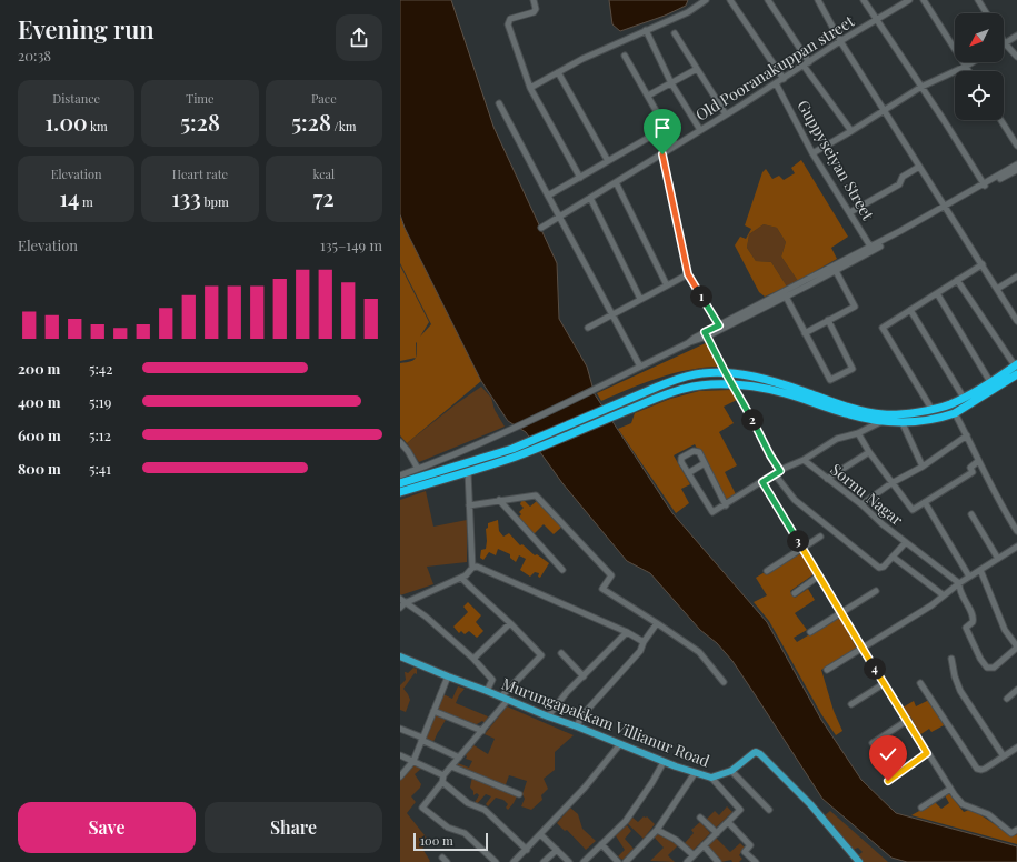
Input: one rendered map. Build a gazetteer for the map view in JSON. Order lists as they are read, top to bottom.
{
  "streets": {
    "main road": ["Murungapakkam Villianur Road"],
    "street": ["Old Pooranakuppan street", "Guppyseiyan Street", "Sornu Nagar"]
  },
  "crossings": [
    ["Old Pooranakuppan street", "Guppyseiyan Street"]
  ],
  "scale_bar": "100 m",
  "north": "bottom left",
  "page": {
    "heading": ["Evening run", "20:38"],
    "stats": [
      ["Distance", "1.00 km"],
      ["Time", "5:28"],
      ["Pace", "5:28 /km"],
      ["Elevation", "14 m"],
      ["Heart rate", "133 bpm"],
      ["kcal", "72"]
    ],
    "chart": ["Elevation", "135–149 m"],
    "pins": [
      "1",
      "2",
      "3",
      "4"
    ],
    "list": [
      {
        "name": "200 m",
        "note": "5:42"
      },
      {
        "name": "400 m",
        "note": "5:19"
      },
      {
        "name": "600 m",
        "note": "5:12"
      },
      {
        "name": "800 m",
        "note": "5:41"
      }
    ],
    "buttons": ["Save", "Share"],
    "scale": "100 m"
  }
}
